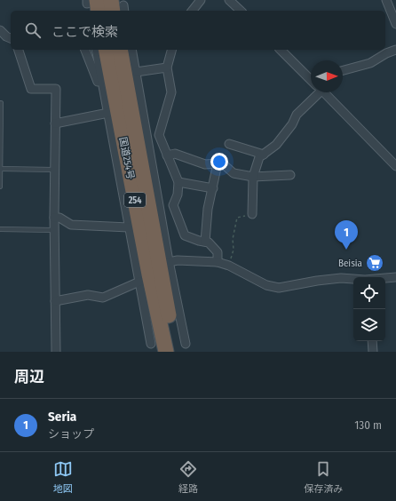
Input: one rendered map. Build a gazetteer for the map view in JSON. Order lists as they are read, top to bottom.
{
  "streets": {
    "highway": ["国道254号", "254"]
  },
  "places": {
    "supermarket": ["Beisia"]
  },
  "north": "right",
  "page": {
    "search": "ここで検索",
    "pins": "1",
    "heading": "周辺",
    "list": [
      {
        "mark": "1",
        "name": "Seria",
        "note": "ショップ",
        "value": "130 m"
      }
    ],
    "nav": ["地図", "経路", "保存済み"]
  }
}
